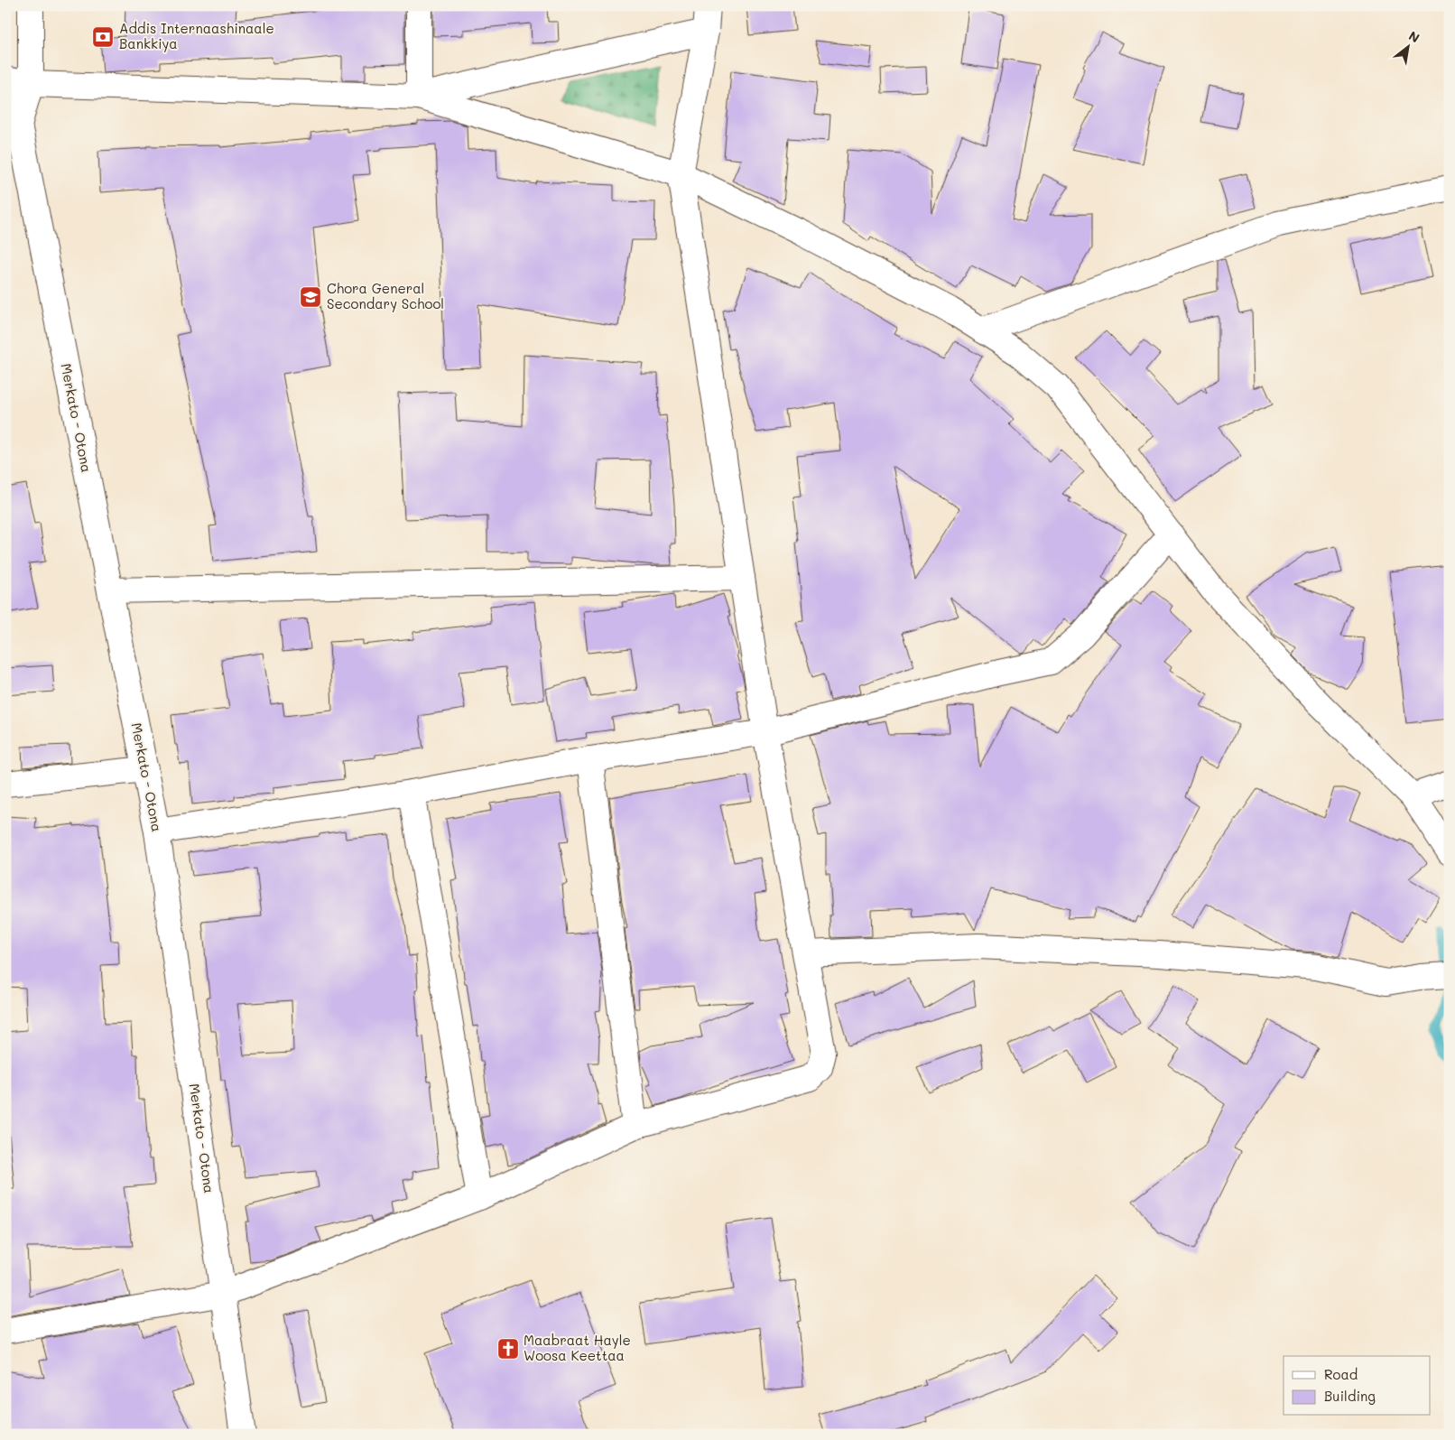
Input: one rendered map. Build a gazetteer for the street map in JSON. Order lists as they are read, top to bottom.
{
  "streets": {
    "street": ["Merkato - Otona"]
  },
  "places": {
    "bank": ["Addis Internaashinaale Bankkiya"],
    "school or university": ["Chora General Secondary School"],
    "church": ["Maabraat Hayle Woosa Keettaa"]
  },
  "legend": ["Road", "Building"],
  "north": "top right"
}
